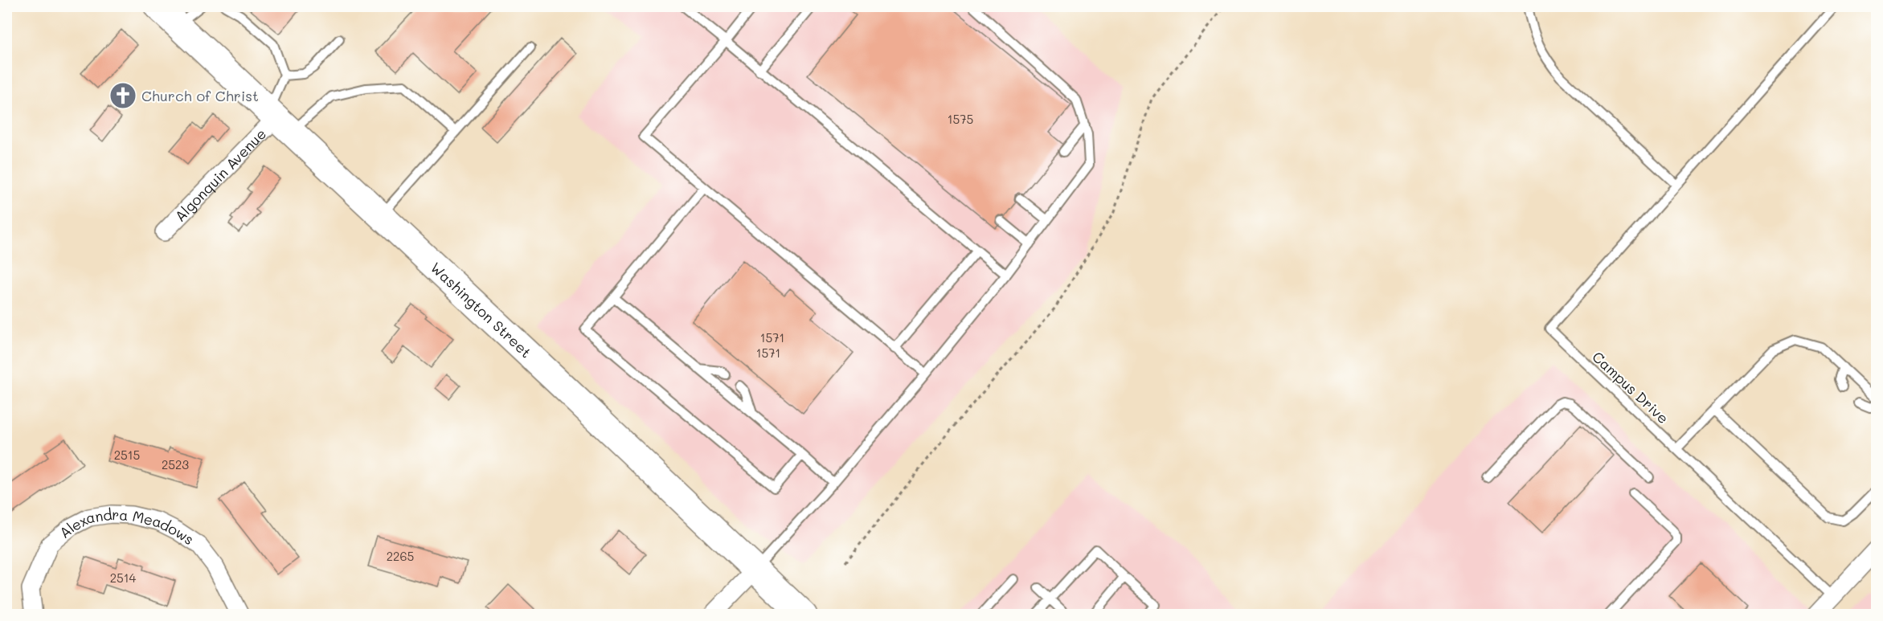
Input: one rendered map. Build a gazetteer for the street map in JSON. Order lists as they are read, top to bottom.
{
  "streets": {
    "main road": ["Washington Street"],
    "street": ["Algonquin Avenue", "Alexandra Meadows"],
    "lane": ["Campus Drive"]
  },
  "crossings": [
    ["Algonquin Avenue", "Washington Street"]
  ],
  "places": {
    "church": ["Church of Christ"]
  },
  "house_numbers": [
    "1575",
    "1571",
    "1571",
    "2515",
    "2523",
    "2265",
    "2514"
  ]
}
